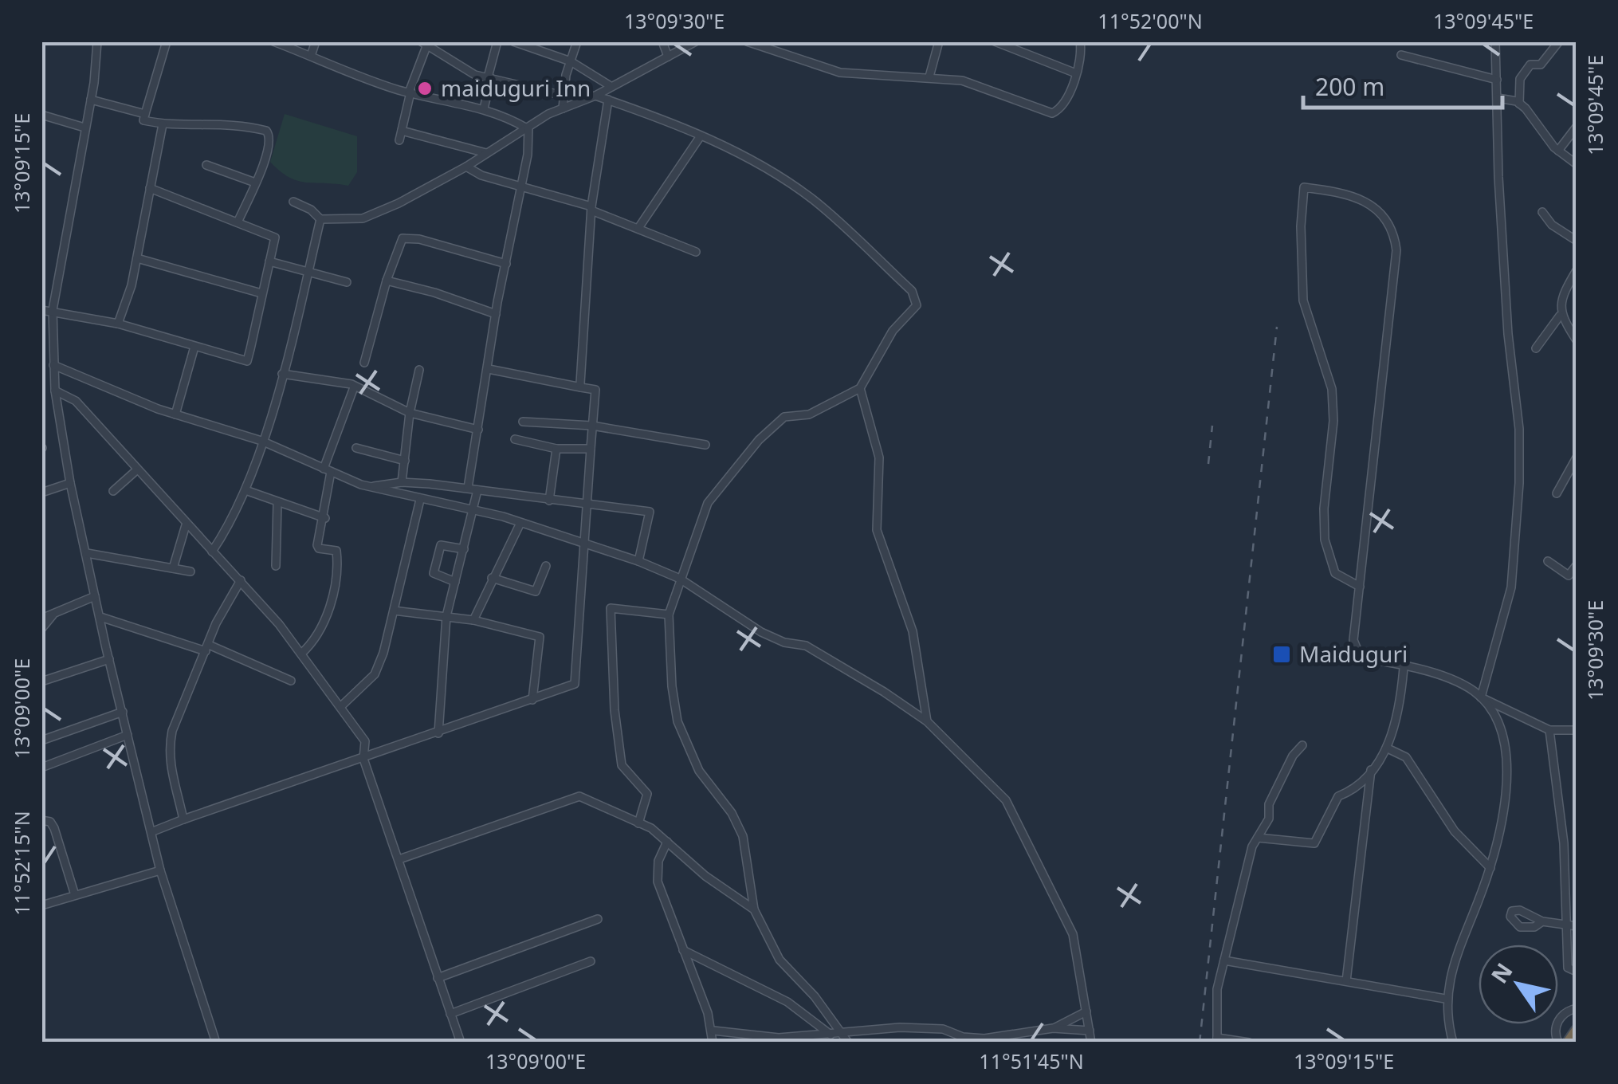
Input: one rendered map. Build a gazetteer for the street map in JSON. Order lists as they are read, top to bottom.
{
  "places": {
    "other": ["maiduguri Inn"],
    "transit": ["Maiduguri"]
  },
  "scale_bar": "200 m",
  "north": "top left",
  "coordinates": [
    "13°09'30\"E",
    "11°52'00\"N",
    "13°09'45\"E",
    "13°09'15\"E",
    "13°09'00\"E",
    "11°52'15\"N",
    "11°51'45\"N"
  ]
}
